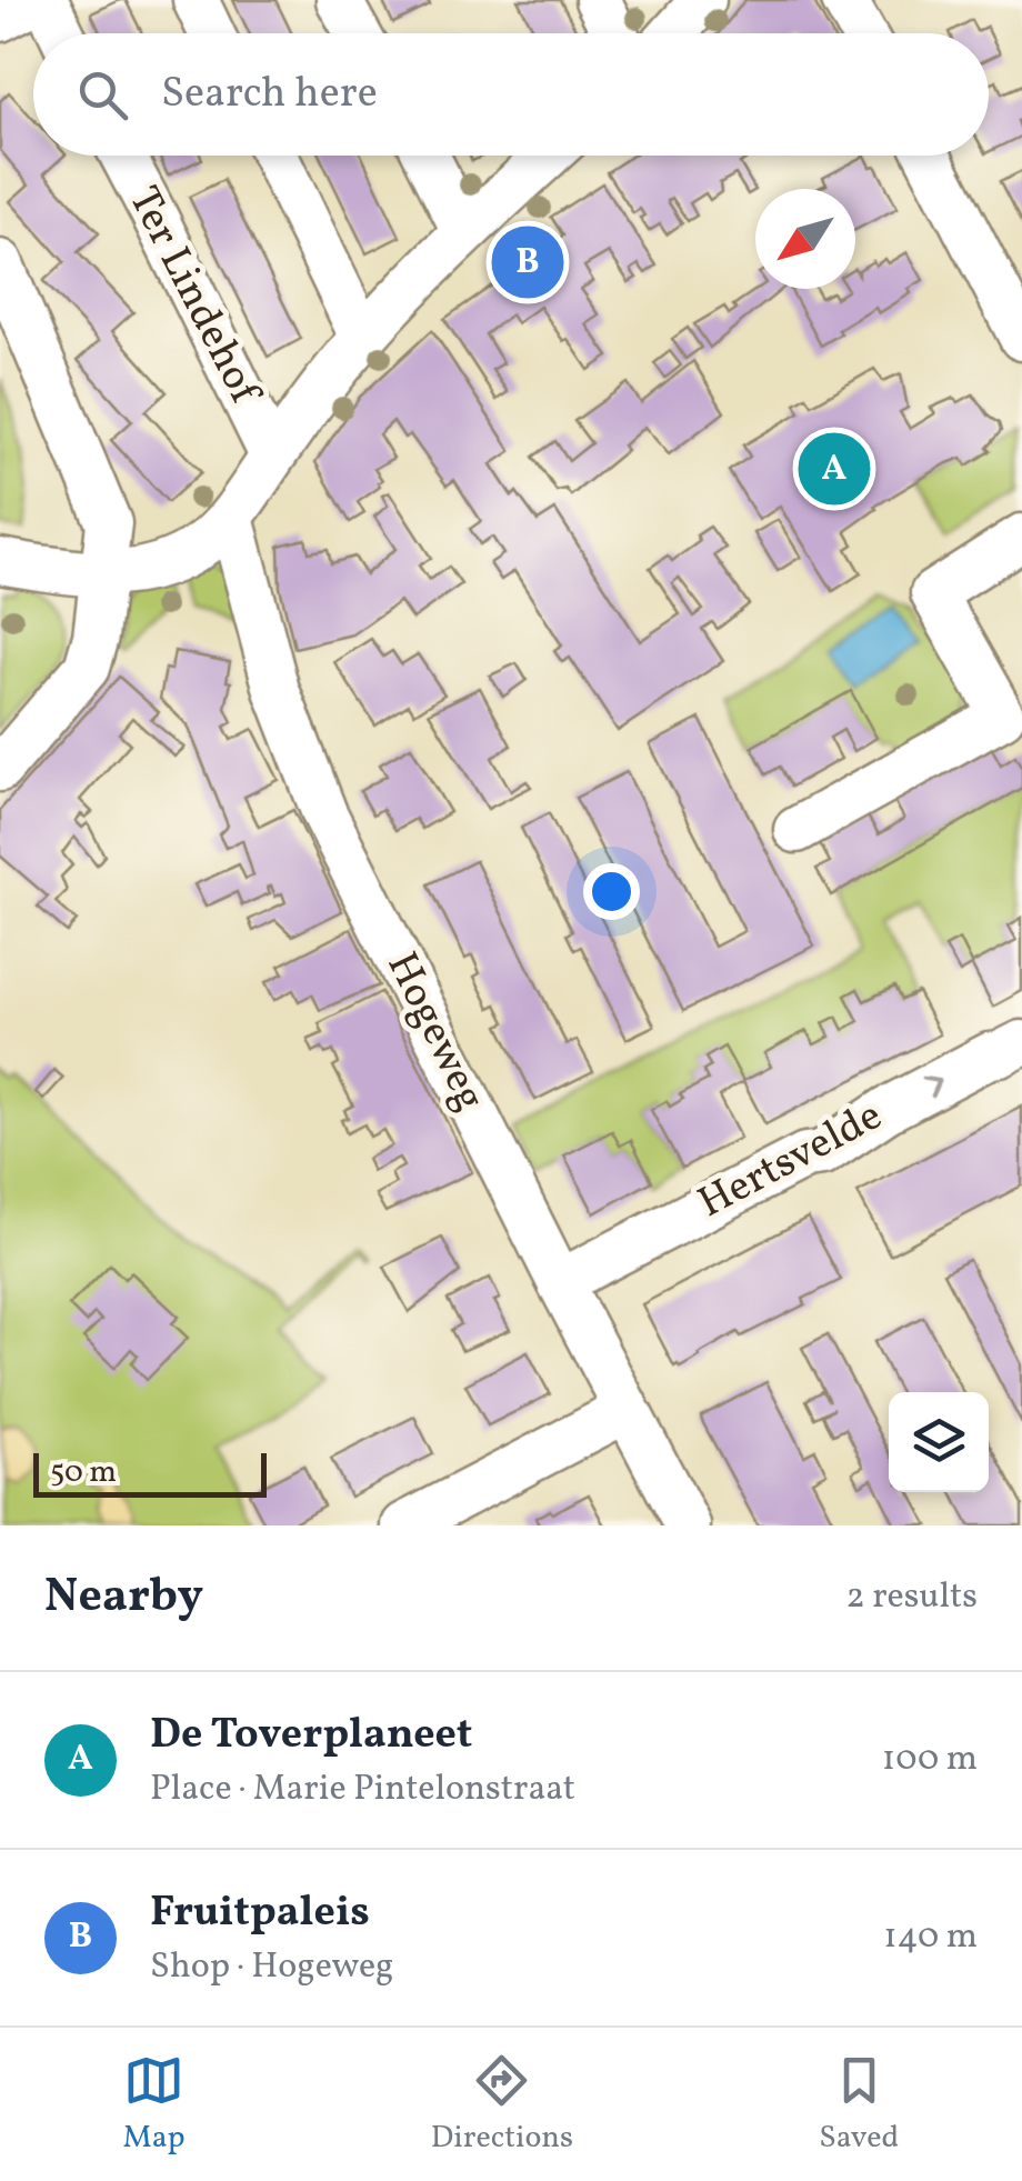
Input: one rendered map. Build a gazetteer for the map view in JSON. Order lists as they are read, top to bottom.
{
  "streets": {
    "street": ["Ter Lindehof", "Hogeweg", "Hertsvelde"]
  },
  "crossings": [
    ["Hogeweg", "Hertsvelde"]
  ],
  "one_way": ["Hertsvelde"],
  "scale_bar": "50 m",
  "north": "bottom left",
  "page": {
    "search": "Search here",
    "pins": ["B", "A"],
    "scale": "50 m",
    "heading": ["Nearby", "2 results"],
    "list": [
      {
        "mark": "A",
        "name": "De Toverplaneet",
        "note": "Place · Marie Pintelonstraat",
        "value": "100 m"
      },
      {
        "mark": "B",
        "name": "Fruitpaleis",
        "note": "Shop · Hogeweg",
        "value": "140 m"
      }
    ],
    "nav": ["Map", "Directions", "Saved"]
  }
}
